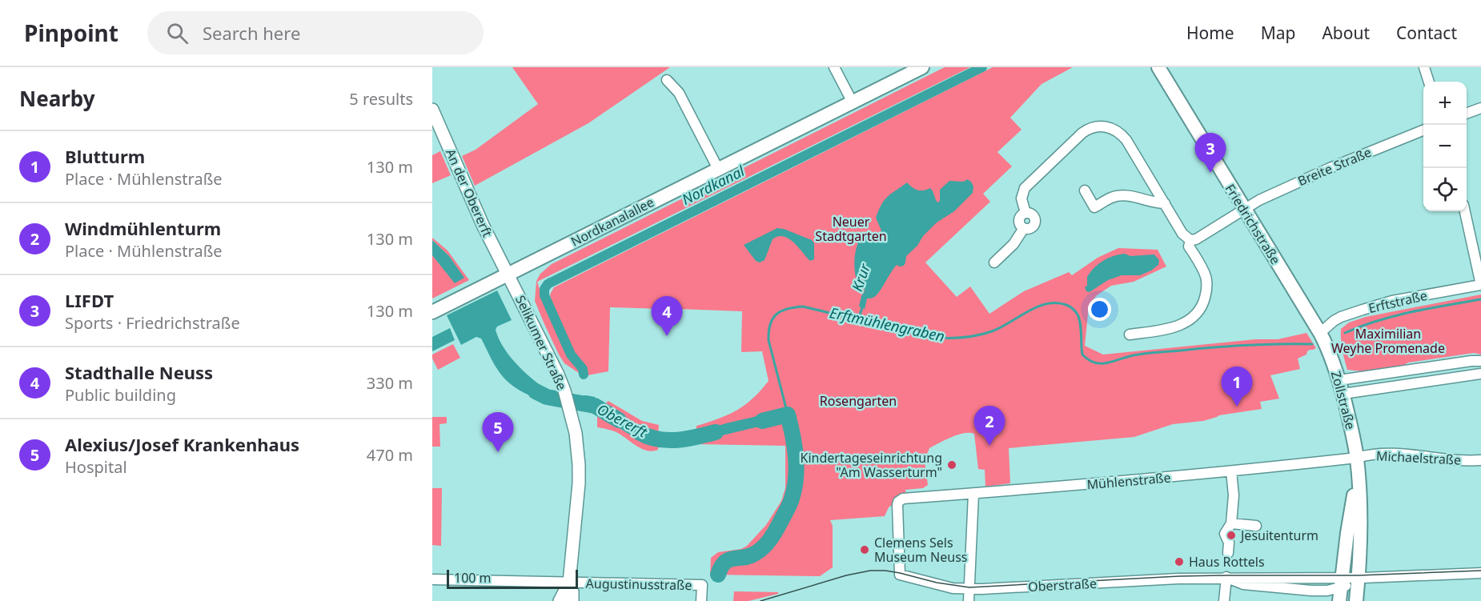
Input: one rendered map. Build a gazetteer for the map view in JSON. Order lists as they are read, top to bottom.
{
  "streets": {
    "main road": ["Nordkanalallee", "Friedrichstraße", "Zollstraße"],
    "street": [
      "Breite Straße",
      "An der Obererft",
      "Erftstraße",
      "Selikumer Straße",
      "Michaelstraße",
      "Mühlenstraße",
      "Augustinusstraße",
      "Oberstraße"
    ]
  },
  "crossings": [
    ["Breite Straße", "Friedrichstraße"],
    ["An der Obererft", "Nordkanalallee"],
    ["An der Obererft", "Selikumer Straße"],
    ["Nordkanalallee", "Selikumer Straße"],
    ["Friedrichstraße", "Erftstraße"],
    ["Friedrichstraße", "Zollstraße"],
    ["Erftstraße", "Zollstraße"],
    ["Selikumer Straße", "Augustinusstraße"],
    ["Zollstraße", "Michaelstraße"],
    ["Zollstraße", "Mühlenstraße"],
    ["Zollstraße", "Oberstraße"],
    ["Michaelstraße", "Mühlenstraße"],
    ["Mühlenstraße", "Oberstraße"]
  ],
  "water": [
    "Nordkanal",
    "Krur",
    "Erftmühlengraben",
    "Obererft"
  ],
  "parks": ["Neuer Stadtgarten", "Maximilian Weyhe Promenade", "Rosengarten"],
  "places": [
    "Kindertageseinrichtung \"Am Wasserturm\"",
    "Jesuitenturm",
    "Clemens Sels Museum Neuss",
    "Haus Rottels"
  ],
  "scale_bar": "100 m",
  "page": {
    "header": "Pinpoint",
    "search": "Search here",
    "nav": [
      "Home",
      "Map",
      "About",
      "Contact"
    ],
    "heading": ["Nearby", "5 results"],
    "map_buttons": ["+", "−"],
    "list": [
      {
        "mark": "1",
        "name": "Blutturm",
        "note": "Place · Mühlenstraße",
        "value": "130 m"
      },
      {
        "mark": "2",
        "name": "Windmühlenturm",
        "note": "Place · Mühlenstraße",
        "value": "130 m"
      },
      {
        "mark": "3",
        "name": "LIFDT",
        "note": "Sports · Friedrichstraße",
        "value": "130 m"
      },
      {
        "mark": "4",
        "name": "Stadthalle Neuss",
        "note": "Public building",
        "value": "330 m"
      },
      {
        "mark": "5",
        "name": "Alexius/Josef Krankenhaus",
        "note": "Hospital",
        "value": "470 m"
      }
    ],
    "pins": [
      "3",
      "4",
      "1",
      "2",
      "5"
    ],
    "scale": "100 m"
  }
}
